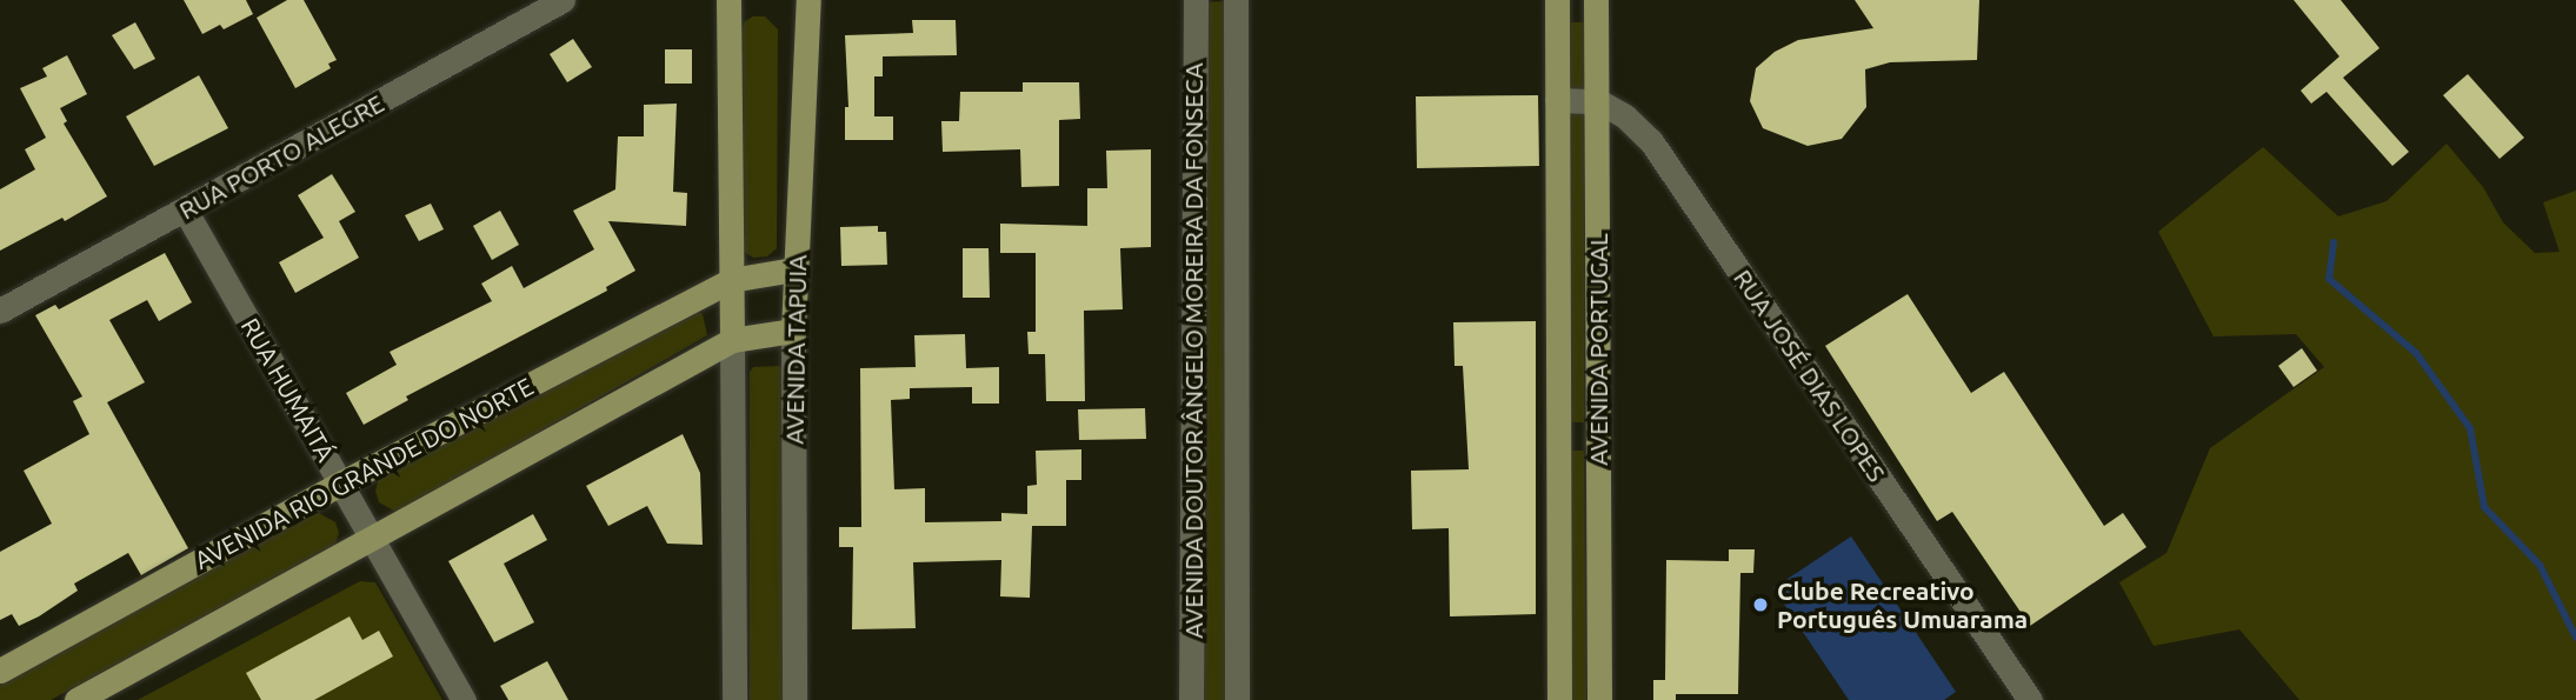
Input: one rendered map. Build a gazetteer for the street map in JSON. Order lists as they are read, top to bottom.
{
  "streets": {
    "main road": ["AVENIDA TAPUIA", "AVENIDA PORTUGAL", "AVENIDA RIO GRANDE DO NORTE"],
    "street": [
      "RUA PORTO ALEGRE",
      "AVENIDA DOUTOR ÂNGELO MOREIRA DA FONSECA",
      "RUA JOSÉ DIAS LOPES",
      "RUA HUMAITÁ"
    ]
  },
  "crossings": [
    ["RUA PORTO ALEGRE", "RUA HUMAITÁ"],
    ["AVENIDA TAPUIA", "AVENIDA RIO GRANDE DO NORTE"],
    ["AVENIDA PORTUGAL", "RUA JOSÉ DIAS LOPES"],
    ["RUA HUMAITÁ", "AVENIDA RIO GRANDE DO NORTE"]
  ],
  "places": ["Clube Recreativo Português Umuarama"]
}
